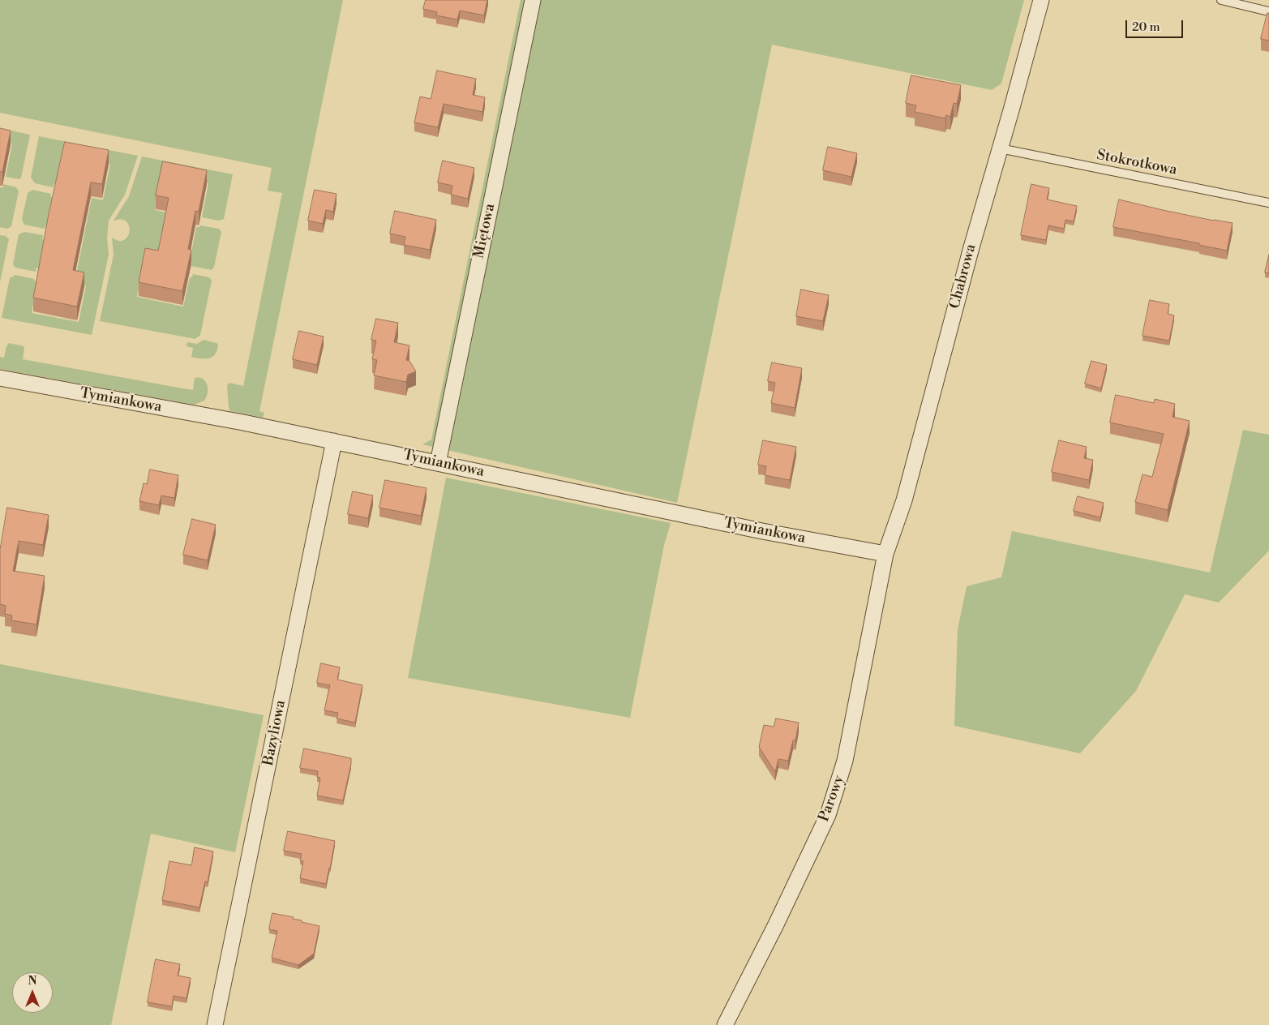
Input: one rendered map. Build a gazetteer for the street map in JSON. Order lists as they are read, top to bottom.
{
  "streets": {
    "street": [
      "Miętowa",
      "Chabrowa",
      "Tymiankowa",
      "Bazyliowa",
      "Parowy"
    ],
    "lane": ["Stokrotkowa"]
  },
  "crossings": [
    ["Stokrotkowa", "Chabrowa"],
    ["Miętowa", "Tymiankowa"],
    ["Chabrowa", "Tymiankowa"],
    ["Chabrowa", "Parowy"],
    ["Tymiankowa", "Bazyliowa"],
    ["Tymiankowa", "Parowy"]
  ],
  "scale_bar": "20 m",
  "north": "top"
}
